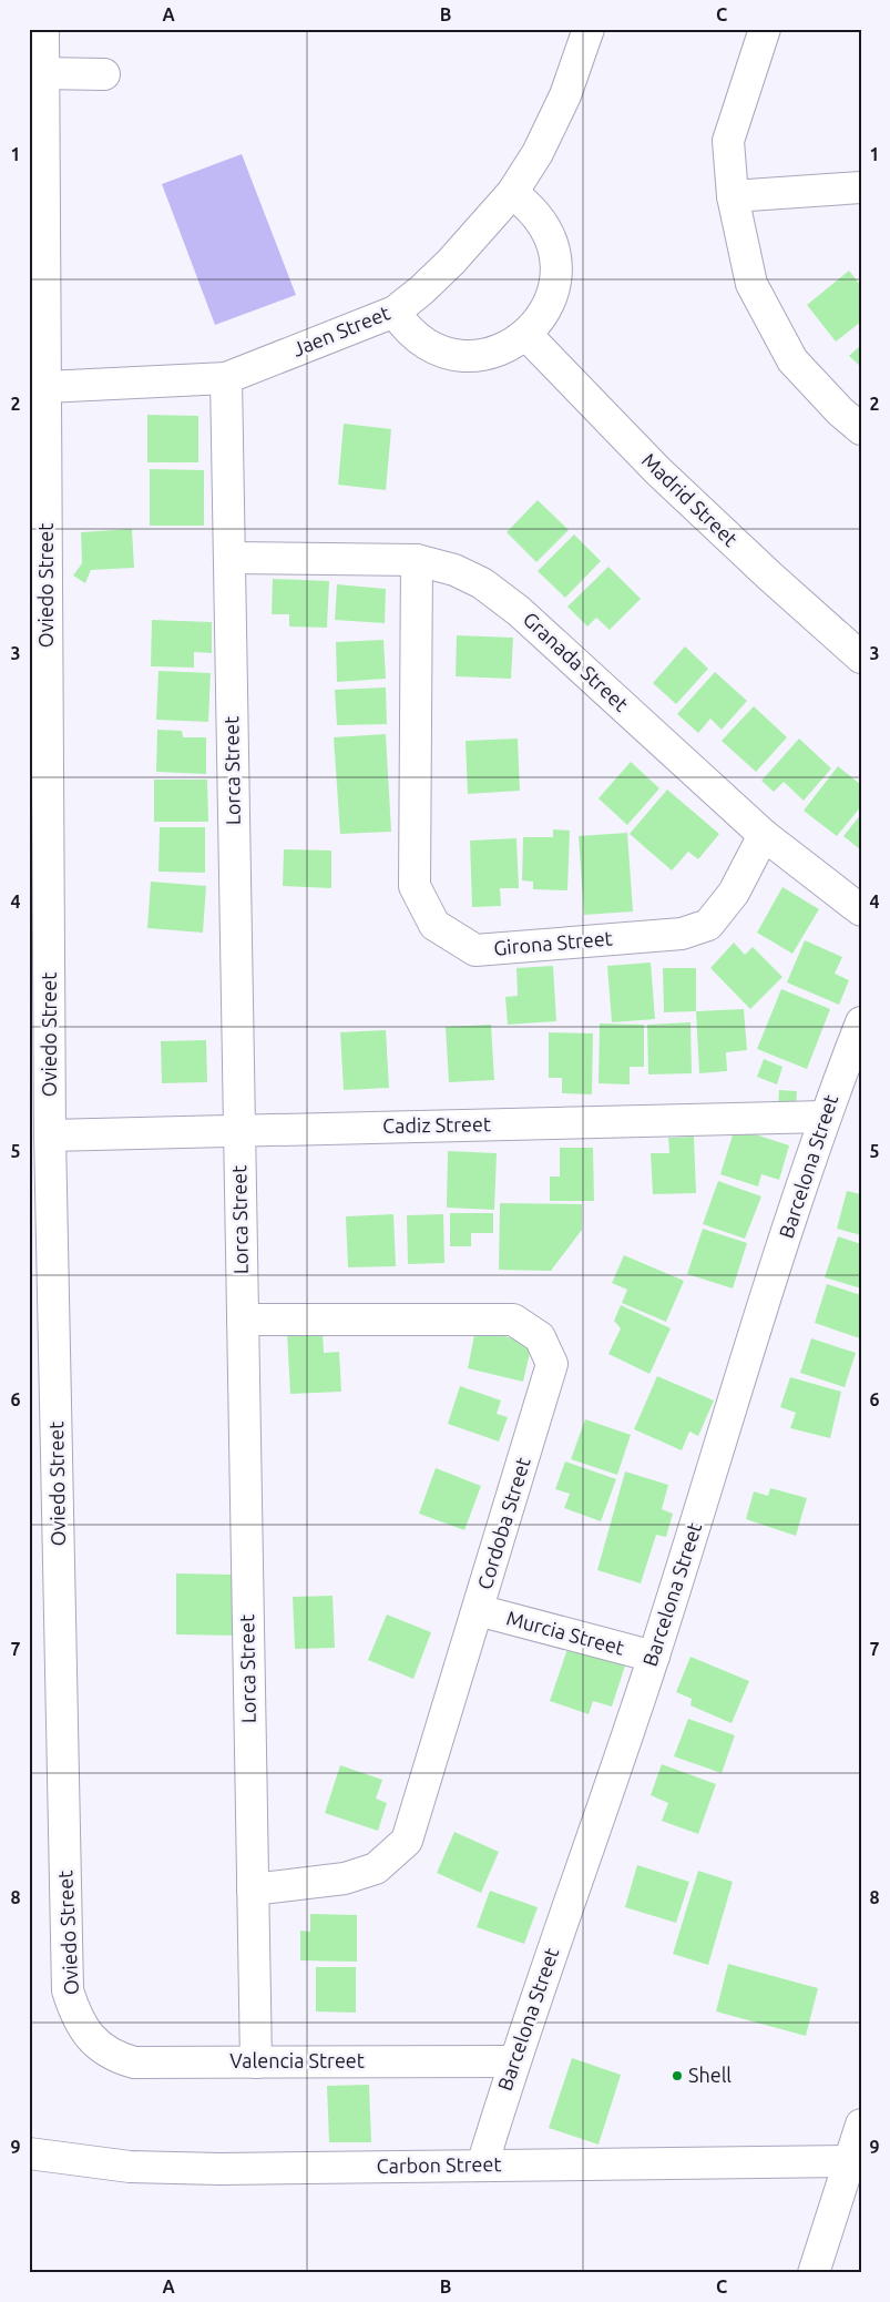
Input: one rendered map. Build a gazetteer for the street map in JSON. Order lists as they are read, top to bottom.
{
  "streets": {
    "street": [
      "Jaen Street",
      "Madrid Street",
      "Oviedo Street",
      "Granada Street",
      "Lorca Street",
      "Girona Street",
      "Cadiz Street",
      "Barcelona Street",
      "Cordoba Street",
      "Murcia Street",
      "Valencia Street",
      "Carbon Street"
    ]
  },
  "crossings": [
    ["Jaen Street", "Oviedo Street"],
    ["Jaen Street", "Lorca Street"],
    ["Oviedo Street", "Cadiz Street"],
    ["Oviedo Street", "Valencia Street"],
    ["Granada Street", "Lorca Street"],
    ["Granada Street", "Girona Street"],
    ["Lorca Street", "Cadiz Street"],
    ["Lorca Street", "Cordoba Street"],
    ["Lorca Street", "Valencia Street"],
    ["Cadiz Street", "Barcelona Street"],
    ["Barcelona Street", "Murcia Street"],
    ["Barcelona Street", "Valencia Street"],
    ["Barcelona Street", "Carbon Street"],
    ["Cordoba Street", "Murcia Street"]
  ],
  "places": ["Shell"],
  "grid": {
    "columns": ["A", "B", "C"],
    "rows": [
      "1",
      "2",
      "3",
      "4",
      "5",
      "6",
      "7",
      "8",
      "9"
    ]
  }
}
